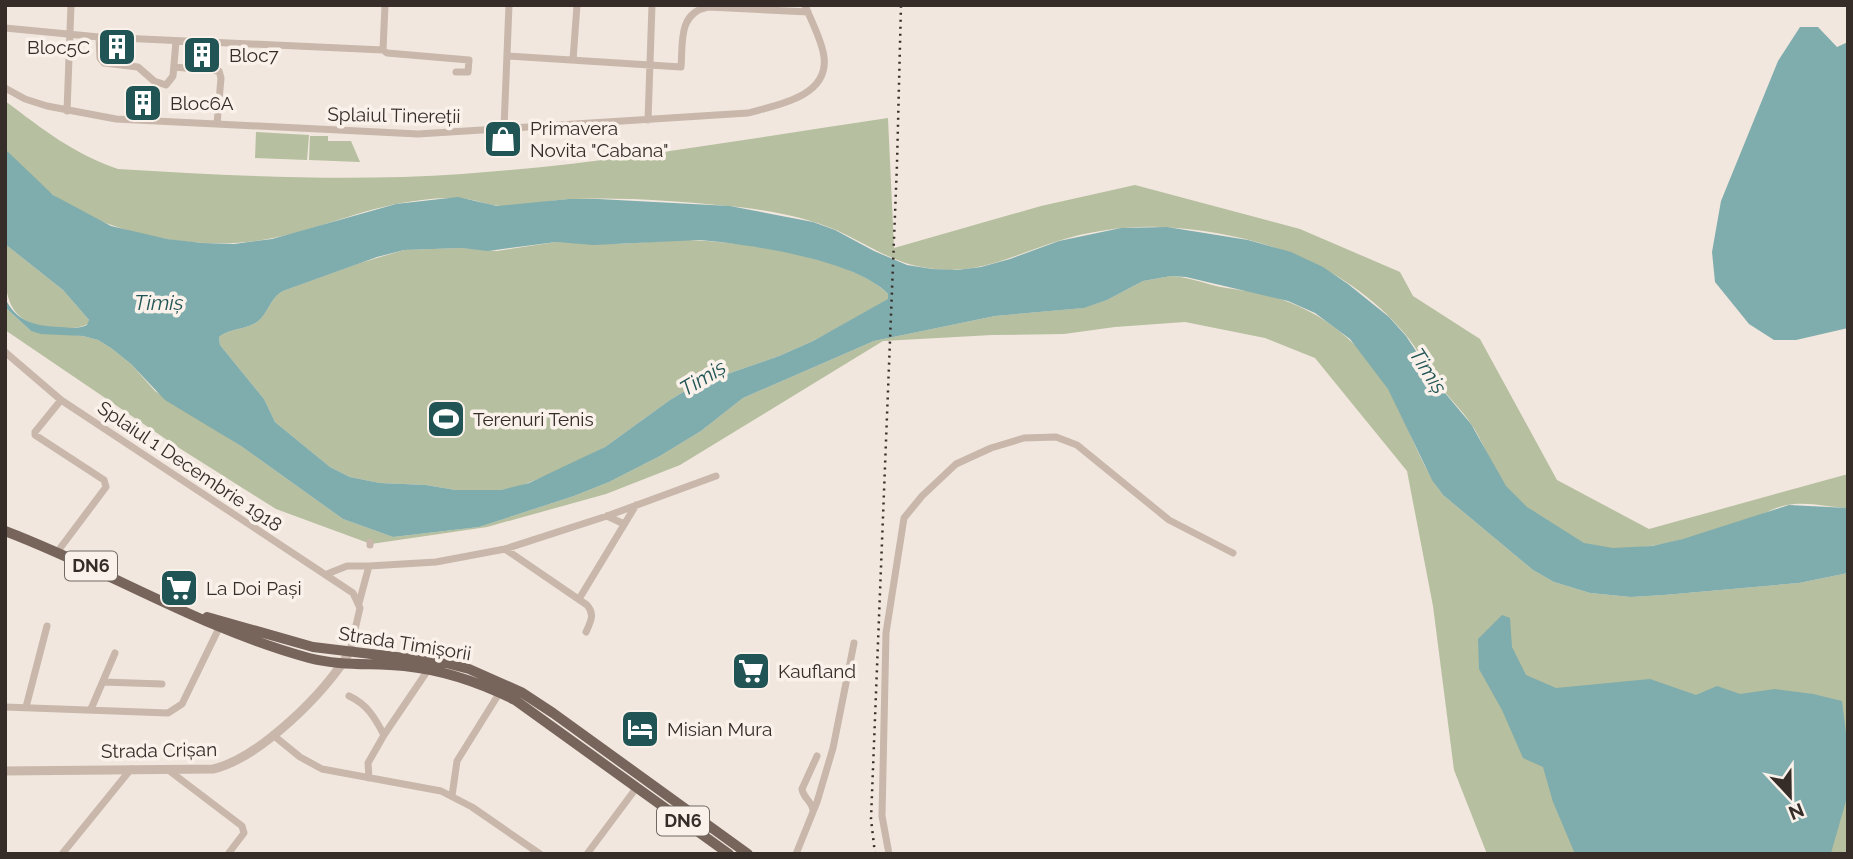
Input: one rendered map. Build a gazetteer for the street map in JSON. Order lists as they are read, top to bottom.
{
  "streets": {
    "main road": ["DN6", "Strada Timișorii"],
    "street": ["Splaiul Tinereții", "Splaiul 1 Decembrie 1918", "Strada Crișan"]
  },
  "crossings": [
    ["Strada Timișorii", "Strada Crișan"]
  ],
  "water": ["Timiș"],
  "places": {
    "building": ["Bloc5C", "Bloc7", "Bloc6A"],
    "shop": ["Primavera Novita \"Cabana\""],
    "sports": ["Terenuri Tenis"],
    "supermarket": ["La Doi Pași", "Kaufland"],
    "hotel": ["Misian Mura"]
  },
  "north": "bottom"
}
